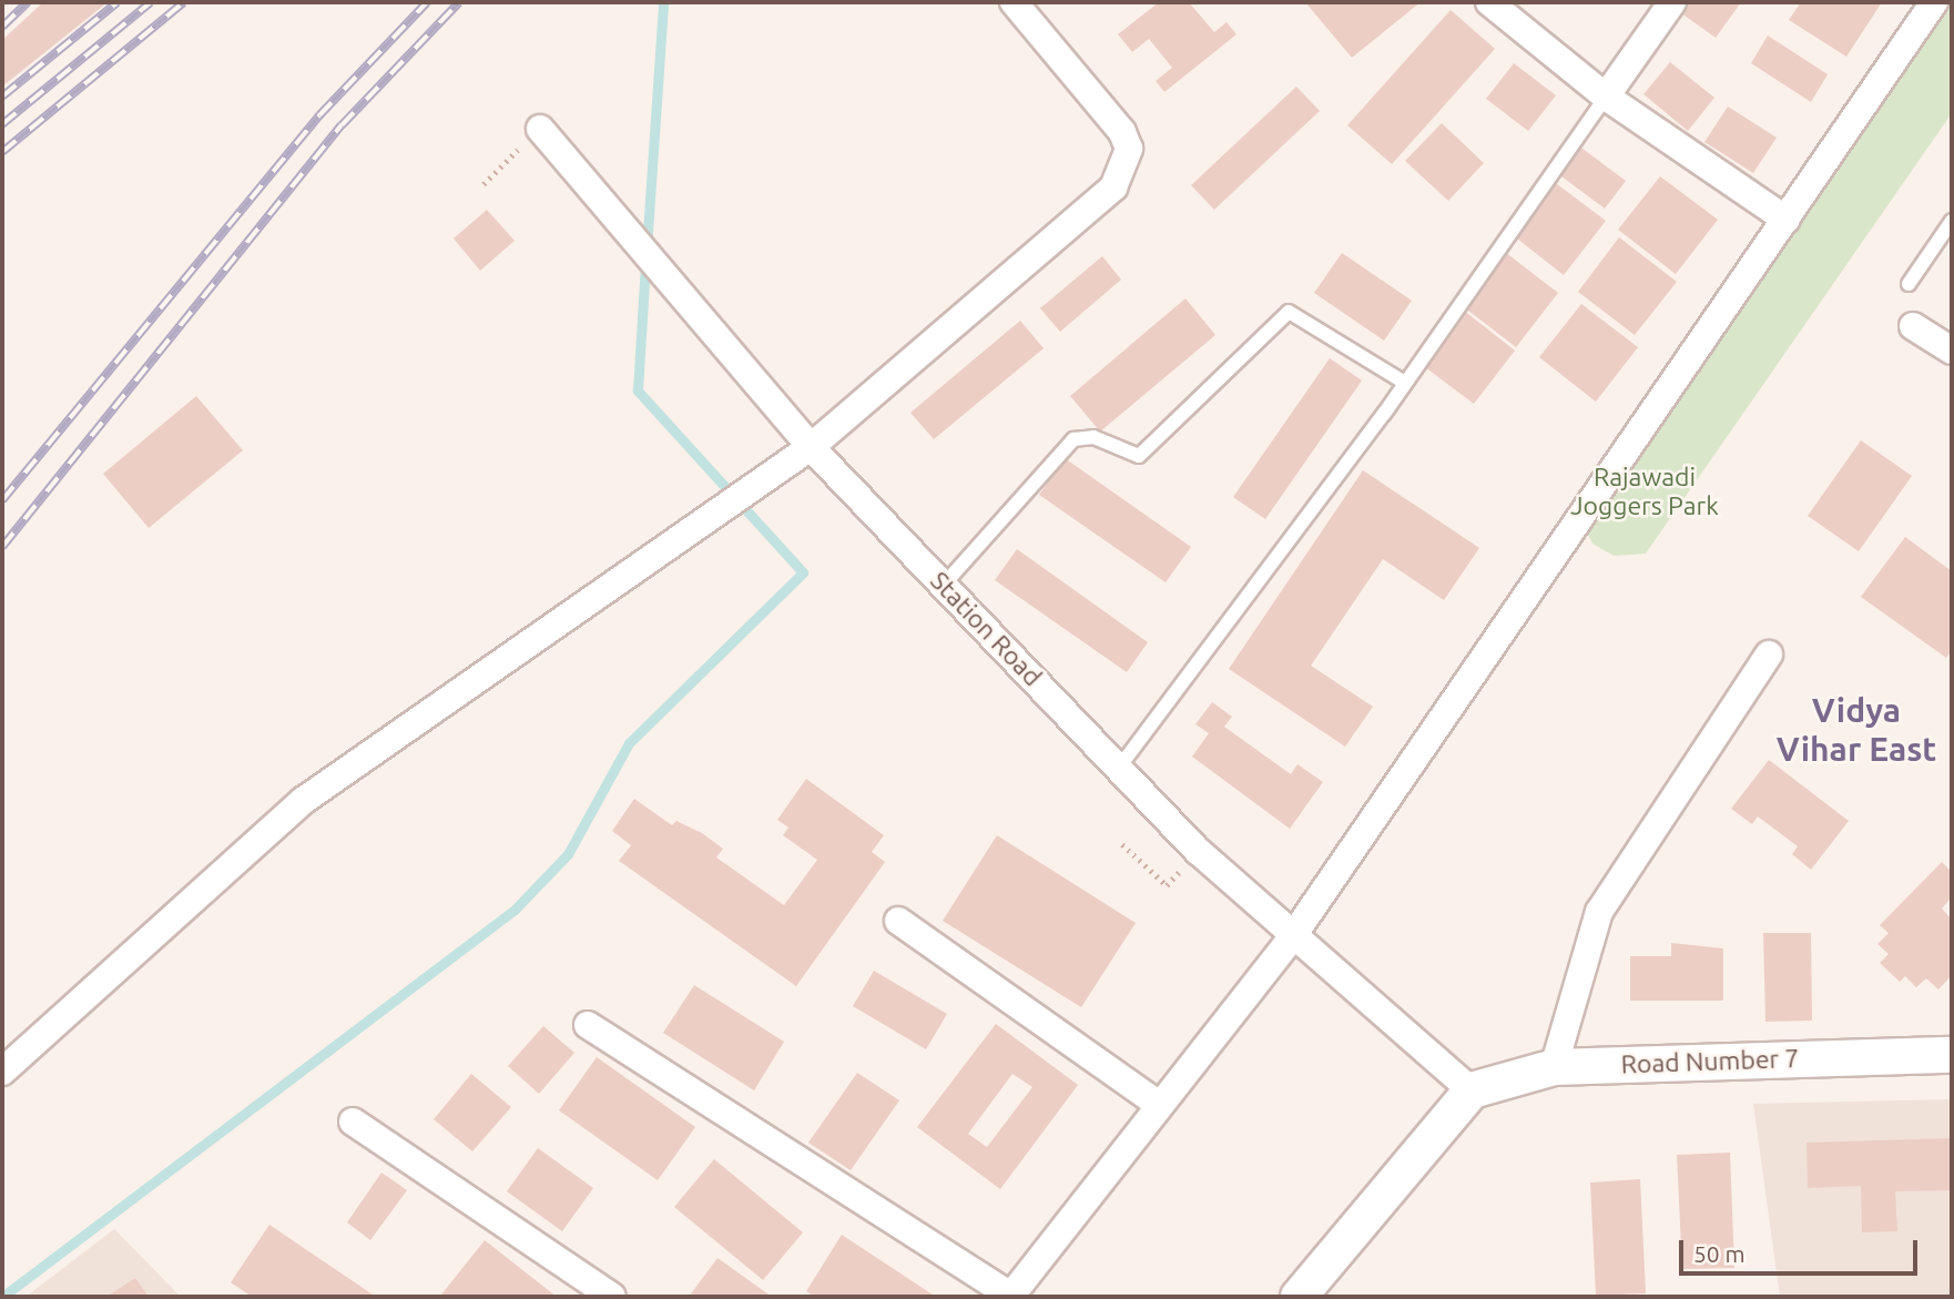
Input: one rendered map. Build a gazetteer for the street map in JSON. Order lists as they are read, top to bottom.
{
  "streets": {
    "street": ["Station Road", "Road Number 7"]
  },
  "crossings": [
    ["Station Road", "Road Number 7"]
  ],
  "districts": ["Vidya Vihar East"],
  "parks": ["Rajawadi Joggers Park"],
  "scale_bar": "50 m"
}
